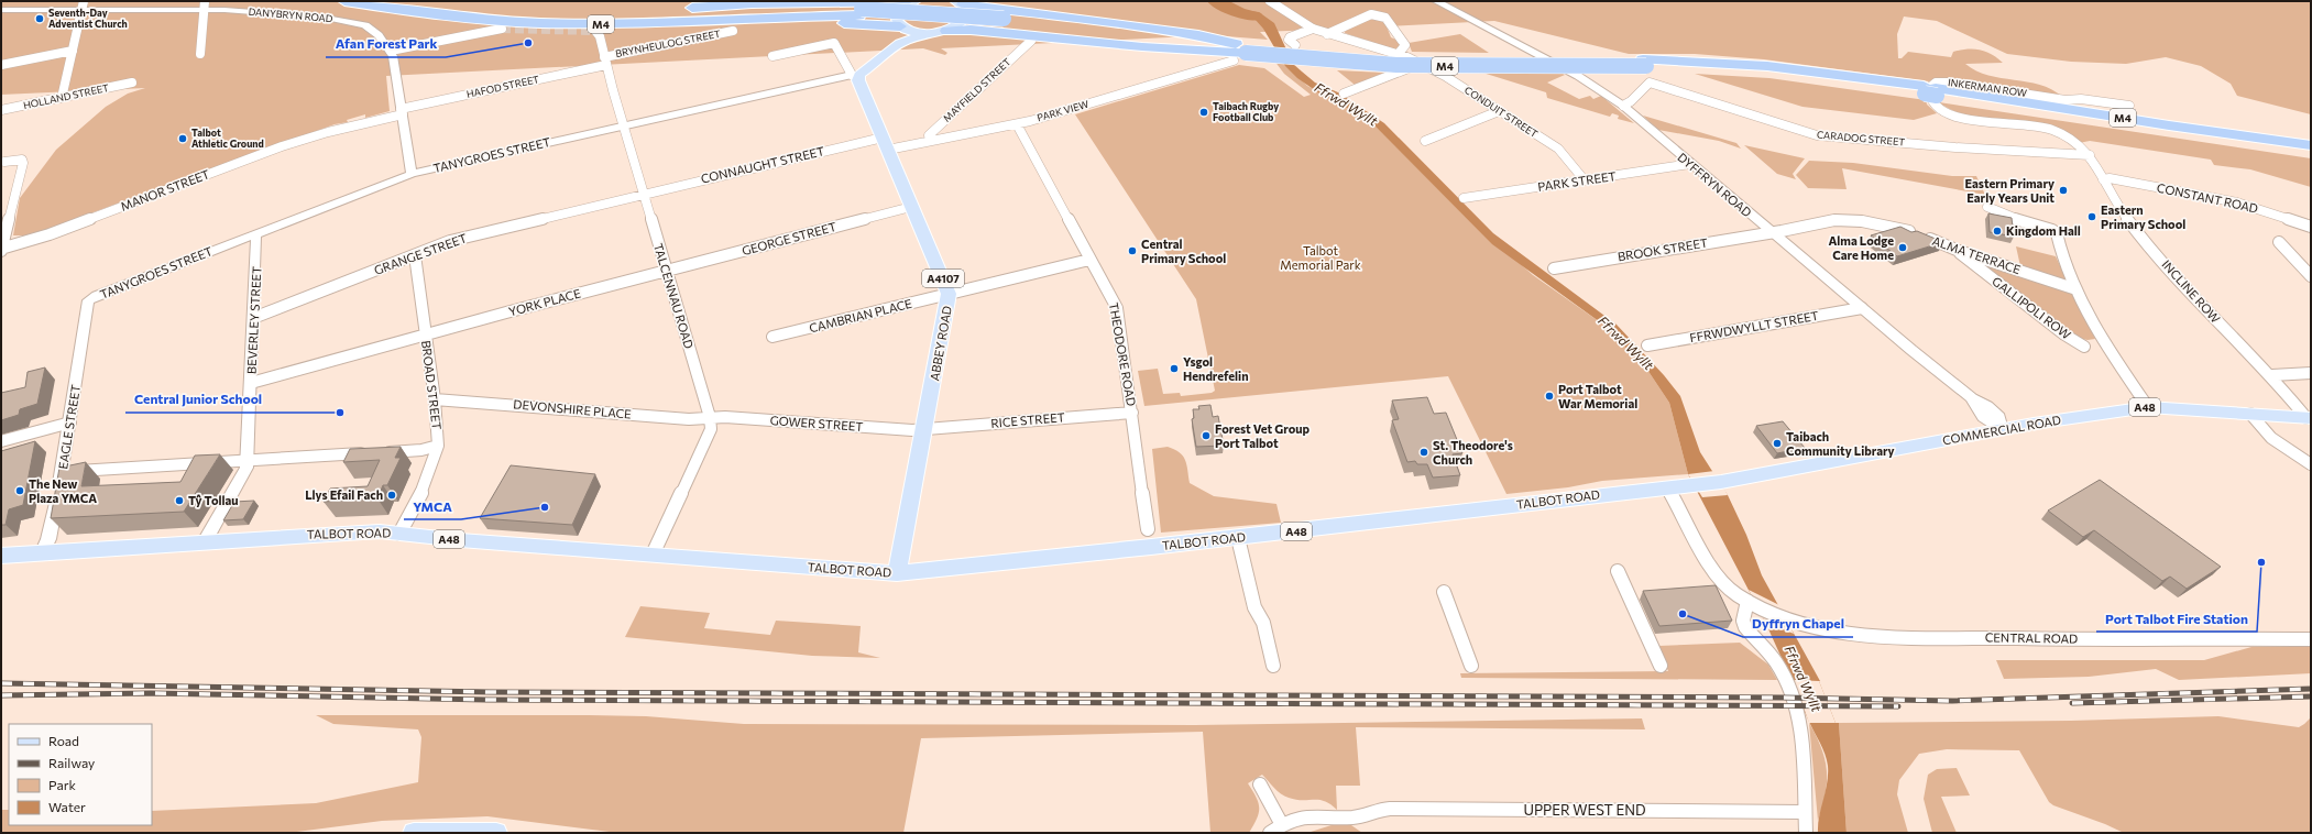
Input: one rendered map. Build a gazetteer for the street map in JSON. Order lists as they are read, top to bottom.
{
  "streets": {
    "highway": ["M4"],
    "main road": [
      "TANYGROES STREET",
      "A4107",
      "ABBEY ROAD",
      "A48",
      "COMMERCIAL ROAD",
      "TALBOT ROAD"
    ],
    "street": [
      "DANYBRYN ROAD",
      "BRYNHEULOG STREET",
      "HAFOD STREET",
      "INKERMAN ROW",
      "MAYFIELD STREET",
      "HOLLAND STREET",
      "PARK VIEW",
      "CONDUIT STREET",
      "CARADOG STREET",
      "CONNAUGHT STREET",
      "PARK STREET",
      "DYFFRYN ROAD",
      "MANOR STREET",
      "CONSTANT ROAD",
      "GEORGE STREET",
      "BROOK STREET",
      "GRANGE STREET",
      "ALMA TERRACE",
      "INCLINE ROW",
      "TALCENNAU ROAD",
      "YORK PLACE",
      "GALLIPOLI ROW",
      "CAMBRIAN PLACE",
      "BEVERLEY STREET",
      "FFRWDWYLLT STREET",
      "THEODORE ROAD",
      "BROAD STREET",
      "DEVONSHIRE PLACE",
      "RICE STREET",
      "GOWER STREET",
      "EAGLE STREET",
      "CENTRAL ROAD",
      "UPPER WEST END"
    ]
  },
  "crossings": [
    ["M4", "PARK VIEW"],
    ["M4", "TALCENNAU ROAD"],
    ["BRYNHEULOG STREET", "HAFOD STREET"],
    ["BRYNHEULOG STREET", "TALCENNAU ROAD"],
    ["HAFOD STREET", "MANOR STREET"],
    ["HAFOD STREET", "TALCENNAU ROAD"],
    ["INKERMAN ROW", "CARADOG STREET"],
    ["INKERMAN ROW", "INCLINE ROW"],
    ["MAYFIELD STREET", "PARK VIEW"],
    ["PARK VIEW", "CONNAUGHT STREET"],
    ["PARK VIEW", "ABBEY ROAD"],
    ["PARK VIEW", "THEODORE ROAD"],
    ["CONDUIT STREET", "PARK STREET"],
    ["CARADOG STREET", "DYFFRYN ROAD"],
    ["CARADOG STREET", "INCLINE ROW"],
    ["TANYGROES STREET", "TALCENNAU ROAD"],
    ["TANYGROES STREET", "BEVERLEY STREET"],
    ["TANYGROES STREET", "ABBEY ROAD"],
    ["TANYGROES STREET", "EAGLE STREET"],
    ["CONNAUGHT STREET", "GRANGE STREET"],
    ["CONNAUGHT STREET", "TALCENNAU ROAD"],
    ["CONNAUGHT STREET", "ABBEY ROAD"],
    ["PARK STREET", "DYFFRYN ROAD"],
    ["DYFFRYN ROAD", "BROOK STREET"],
    ["DYFFRYN ROAD", "ALMA TERRACE"],
    ["DYFFRYN ROAD", "FFRWDWYLLT STREET"],
    ["DYFFRYN ROAD", "COMMERCIAL ROAD"],
    ["CONSTANT ROAD", "INCLINE ROW"],
    ["GEORGE STREET", "TALCENNAU ROAD"],
    ["GEORGE STREET", "YORK PLACE"],
    ["GEORGE STREET", "ABBEY ROAD"],
    ["BROOK STREET", "ALMA TERRACE"],
    ["GRANGE STREET", "TALCENNAU ROAD"],
    ["GRANGE STREET", "BEVERLEY STREET"],
    ["GRANGE STREET", "BROAD STREET"],
    ["ALMA TERRACE", "GALLIPOLI ROW"],
    ["INCLINE ROW", "COMMERCIAL ROAD"],
    ["TALCENNAU ROAD", "YORK PLACE"],
    ["TALCENNAU ROAD", "DEVONSHIRE PLACE"],
    ["TALCENNAU ROAD", "GOWER STREET"],
    ["TALCENNAU ROAD", "TALBOT ROAD"],
    ["YORK PLACE", "BEVERLEY STREET"],
    ["YORK PLACE", "BROAD STREET"],
    ["CAMBRIAN PLACE", "ABBEY ROAD"],
    ["CAMBRIAN PLACE", "THEODORE ROAD"],
    ["BEVERLEY STREET", "TALBOT ROAD"],
    ["ABBEY ROAD", "RICE STREET"],
    ["ABBEY ROAD", "GOWER STREET"],
    ["ABBEY ROAD", "TALBOT ROAD"],
    ["THEODORE ROAD", "RICE STREET"],
    ["BROAD STREET", "DEVONSHIRE PLACE"],
    ["BROAD STREET", "TALBOT ROAD"],
    ["DEVONSHIRE PLACE", "GOWER STREET"],
    ["RICE STREET", "GOWER STREET"],
    ["EAGLE STREET", "TALBOT ROAD"],
    ["COMMERCIAL ROAD", "TALBOT ROAD"],
    ["TALBOT ROAD", "CENTRAL ROAD"]
  ],
  "water": ["Ffrwd Wyllt"],
  "parks": ["Talbot Memorial Park"],
  "places": [
    "Seventh-Day Adventist Church",
    "Afan Forest Park",
    "Taibach Rugby Football Club",
    "Talbot Athletic Ground",
    "Eastern Primary Early Years Unit",
    "Eastern Primary School",
    "Kingdom Hall",
    "Alma Lodge Care Home",
    "Central Primary School",
    "Ysgol Hendrefelin",
    "Port Talbot War Memorial",
    "Central Junior School",
    "Forest Vet Group Port Talbot",
    "Taibach Community Library",
    "St. Theodore's Church",
    "The New Plaza YMCA",
    "Llys Efail Fach",
    "Tŷ Tollau",
    "YMCA",
    "Port Talbot Fire Station",
    "Dyffryn Chapel"
  ],
  "legend": [
    "Road",
    "Railway",
    "Park",
    "Water"
  ]
}
